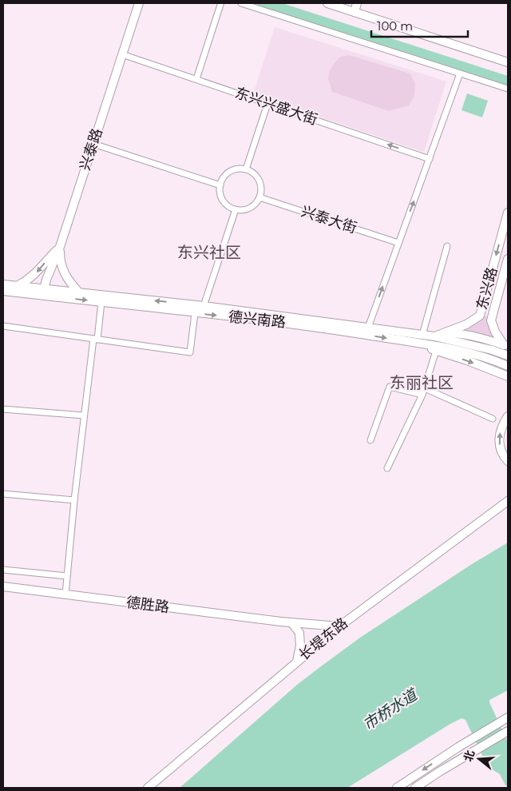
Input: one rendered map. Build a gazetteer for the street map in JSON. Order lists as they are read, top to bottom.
{
  "streets": {
    "main road": [
      "兴泰路",
      "东兴路",
      "德兴南路",
      "德胜路",
      "长堤东路"
    ],
    "street": ["东兴兴盛大街", "兴泰大街"]
  },
  "crossings": [
    ["东兴兴盛大街", "兴泰路"],
    ["兴泰路", "德兴南路"],
    ["东兴路", "德兴南路"],
    ["德胜路", "长堤东路"]
  ],
  "one_way": ["东兴兴盛大街", "东兴路"],
  "districts": ["东兴社区", "东丽社区"],
  "water": ["市桥水道"],
  "scale_bar": "100 m",
  "north": "left"
}
